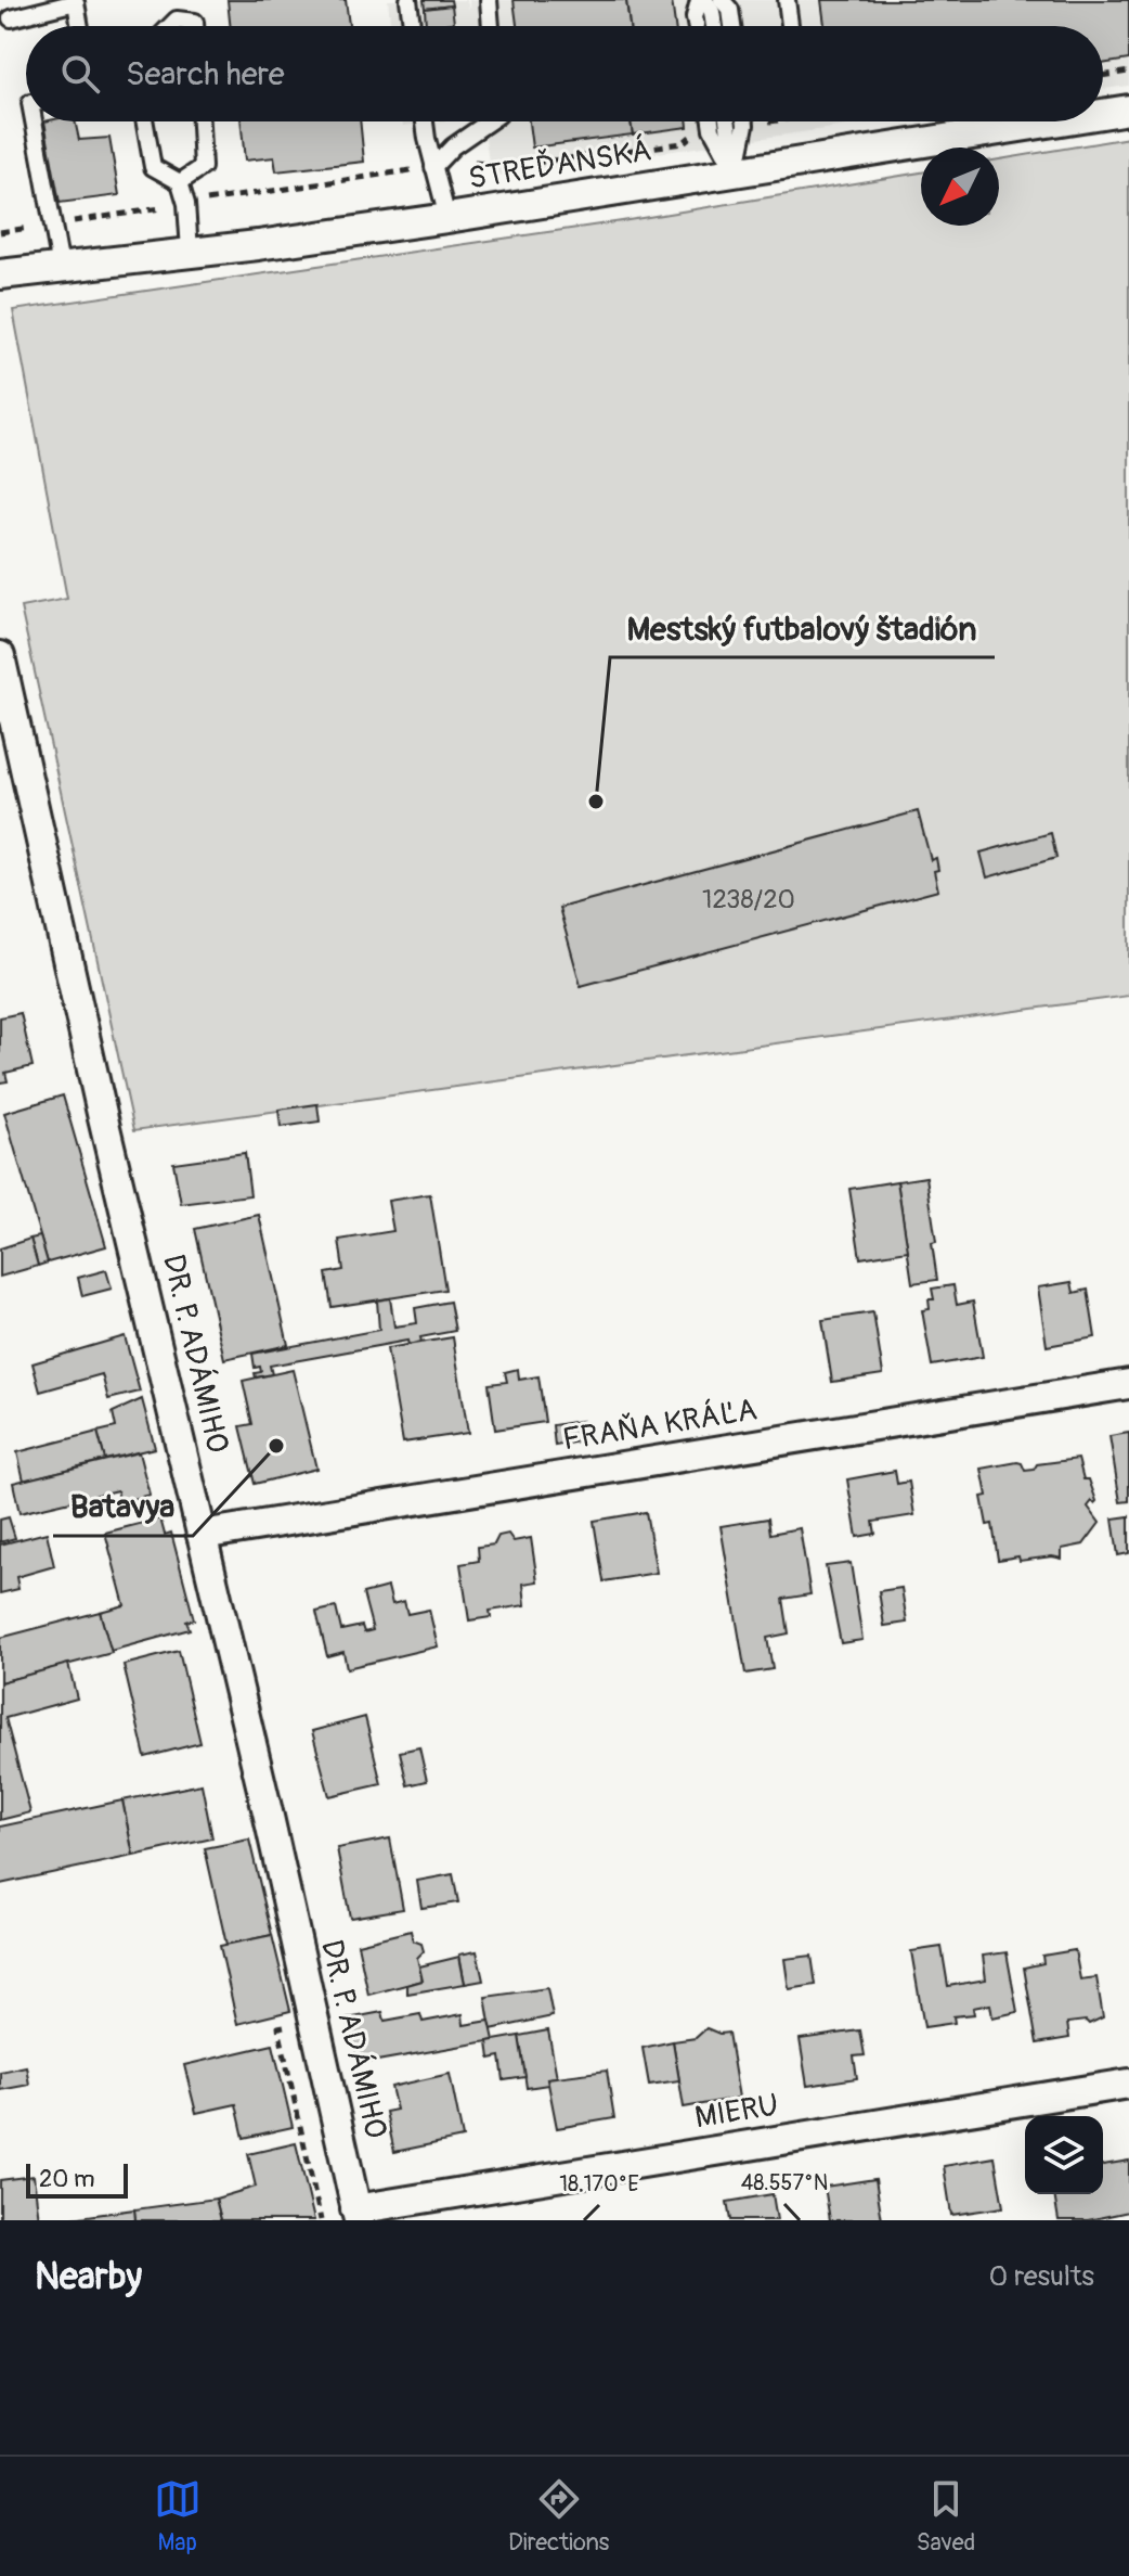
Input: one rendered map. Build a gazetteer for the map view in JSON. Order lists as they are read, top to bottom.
{
  "streets": {
    "street": [
      "STREĎANSKÁ",
      "DR. P. ADÁMIHO",
      "FRAŇA KRÁĽA",
      "MIERU"
    ]
  },
  "crossings": [
    ["DR. P. ADÁMIHO", "FRAŇA KRÁĽA"],
    ["DR. P. ADÁMIHO", "MIERU"]
  ],
  "places": ["Mestský futbalový štadión", "Batavya"],
  "house_numbers": ["1238/20"],
  "scale_bar": "20 m",
  "north": "bottom left",
  "page": {
    "search": "Search here",
    "scale": "20 m",
    "heading": ["Nearby", "0 results"],
    "nav": ["Map", "Directions", "Saved"]
  },
  "coordinates": ["48.557°N", "18.170°E"]
}
